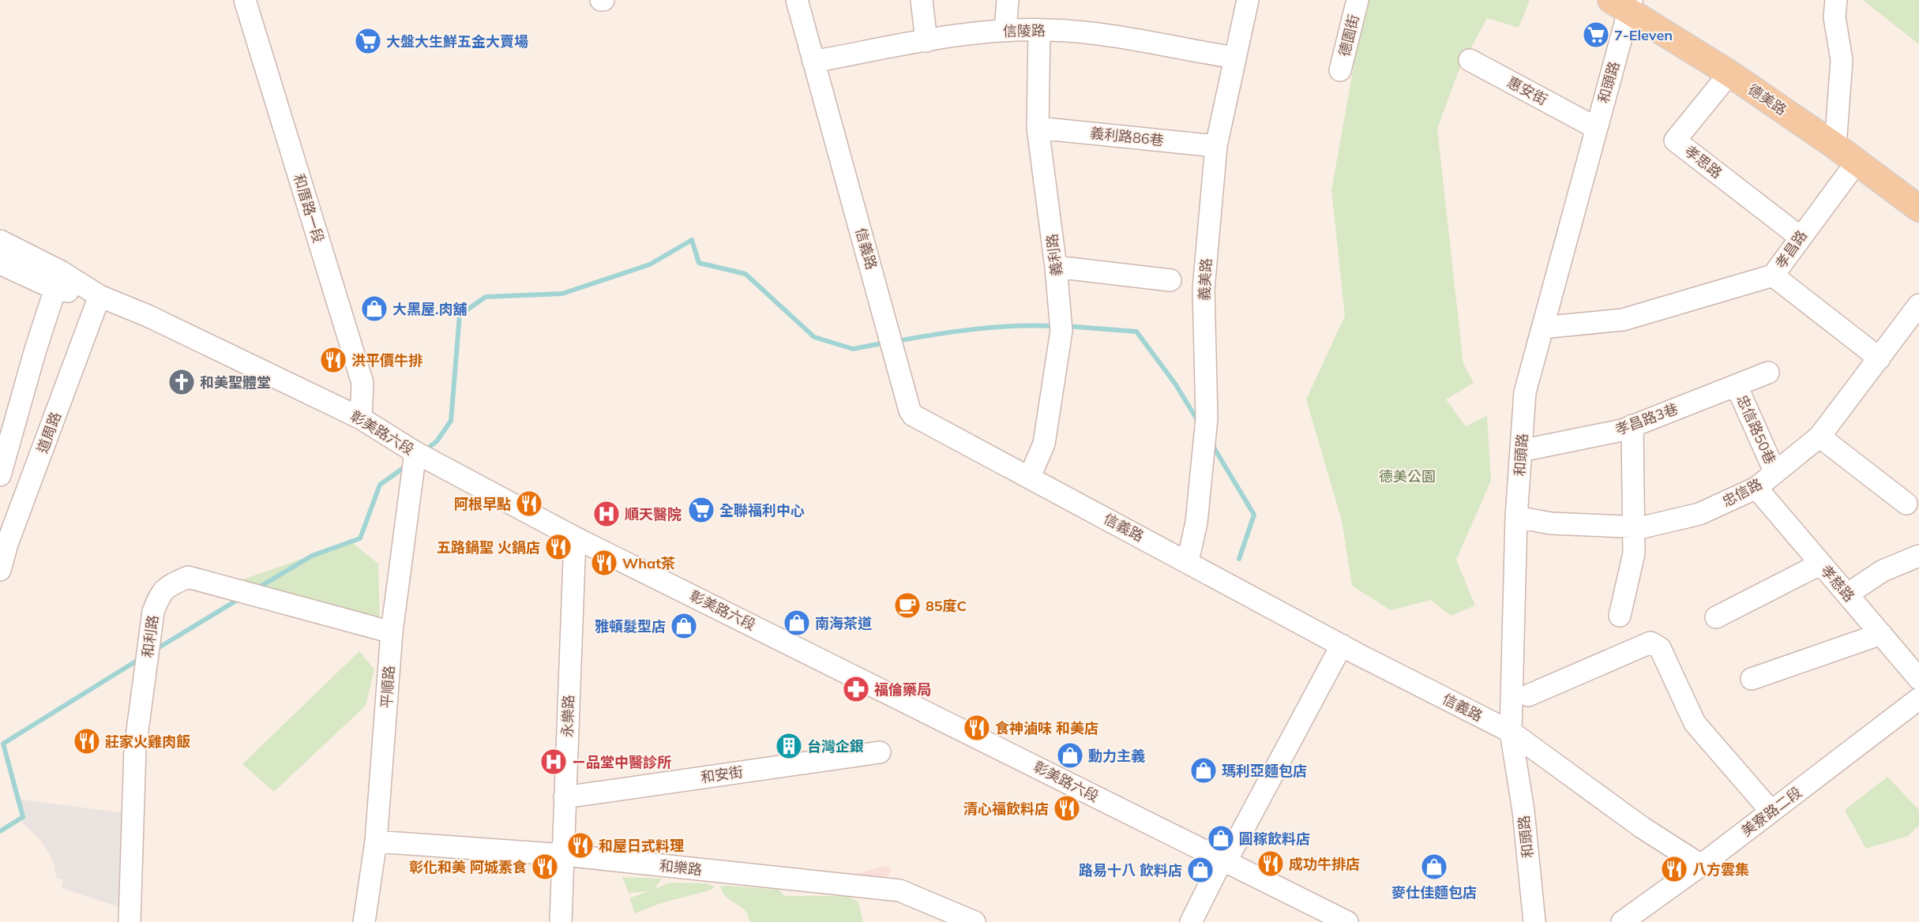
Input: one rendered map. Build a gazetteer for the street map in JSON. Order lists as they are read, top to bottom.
{
  "streets": {
    "main road": ["德美路"],
    "street": [
      "信陵路",
      "德園街",
      "和頭路",
      "惠安街",
      "義利路86巷",
      "孝思路",
      "和厝路一段",
      "信義路",
      "孝昌路",
      "義利路",
      "義美路",
      "孝昌路3巷",
      "忠信路50巷",
      "道周路",
      "彰美路六段",
      "忠信路",
      "孝慈路",
      "和利路",
      "平順路",
      "永樂路",
      "和安街",
      "美寮路二段",
      "和樂路"
    ]
  },
  "crossings": [
    ["信陵路", "信義路"],
    ["信陵路", "義利路"],
    ["信陵路", "義美路"],
    ["和頭路", "惠安街"],
    ["和頭路", "德美路"],
    ["和頭路", "信義路"],
    ["和頭路", "孝昌路3巷"],
    ["和頭路", "忠信路"],
    ["德美路", "孝思路"],
    ["德美路", "孝昌路"],
    ["義利路86巷", "義利路"],
    ["義利路86巷", "義美路"],
    ["孝思路", "孝昌路"],
    ["和厝路一段", "彰美路六段"],
    ["信義路", "義利路"],
    ["信義路", "義美路"],
    ["信義路", "美寮路二段"],
    ["孝昌路", "忠信路"],
    ["孝昌路3巷", "忠信路50巷"],
    ["忠信路50巷", "忠信路"],
    ["道周路", "彰美路六段"],
    ["彰美路六段", "平順路"],
    ["彰美路六段", "永樂路"],
    ["忠信路", "孝慈路"],
    ["和利路", "平順路"],
    ["平順路", "和樂路"],
    ["永樂路", "和安街"],
    ["永樂路", "和樂路"]
  ],
  "parks": ["德美公園"],
  "places": {
    "supermarket": ["7-Eleven", "大盤大生鮮五金大賣場", "全聯福利中心"],
    "shop": [
      "大黑屋.肉舖",
      "南海茶道",
      "雅頓髮型店",
      "動力主義",
      "瑪利亞麵包店",
      "圓稼飲料店",
      "麥仕佳麵包店",
      "路易十八 飲料店"
    ],
    "restaurant": [
      "洪平價牛排",
      "阿根早點",
      "五路鍋聖 火鍋店",
      "What茶",
      "食神滷味 和美店",
      "莊家火雞肉飯",
      "清心福飲料店",
      "和屋日式料理",
      "成功牛排店",
      "彰化和美 阿城素食",
      "八方雲集"
    ],
    "church": ["和美聖體堂"],
    "hospital": ["順天醫院", "ㄧ品堂中醫診所"],
    "cafe": ["85度C"],
    "pharmacy": ["福倫藥局"],
    "building": ["台灣企銀"]
  }
}
